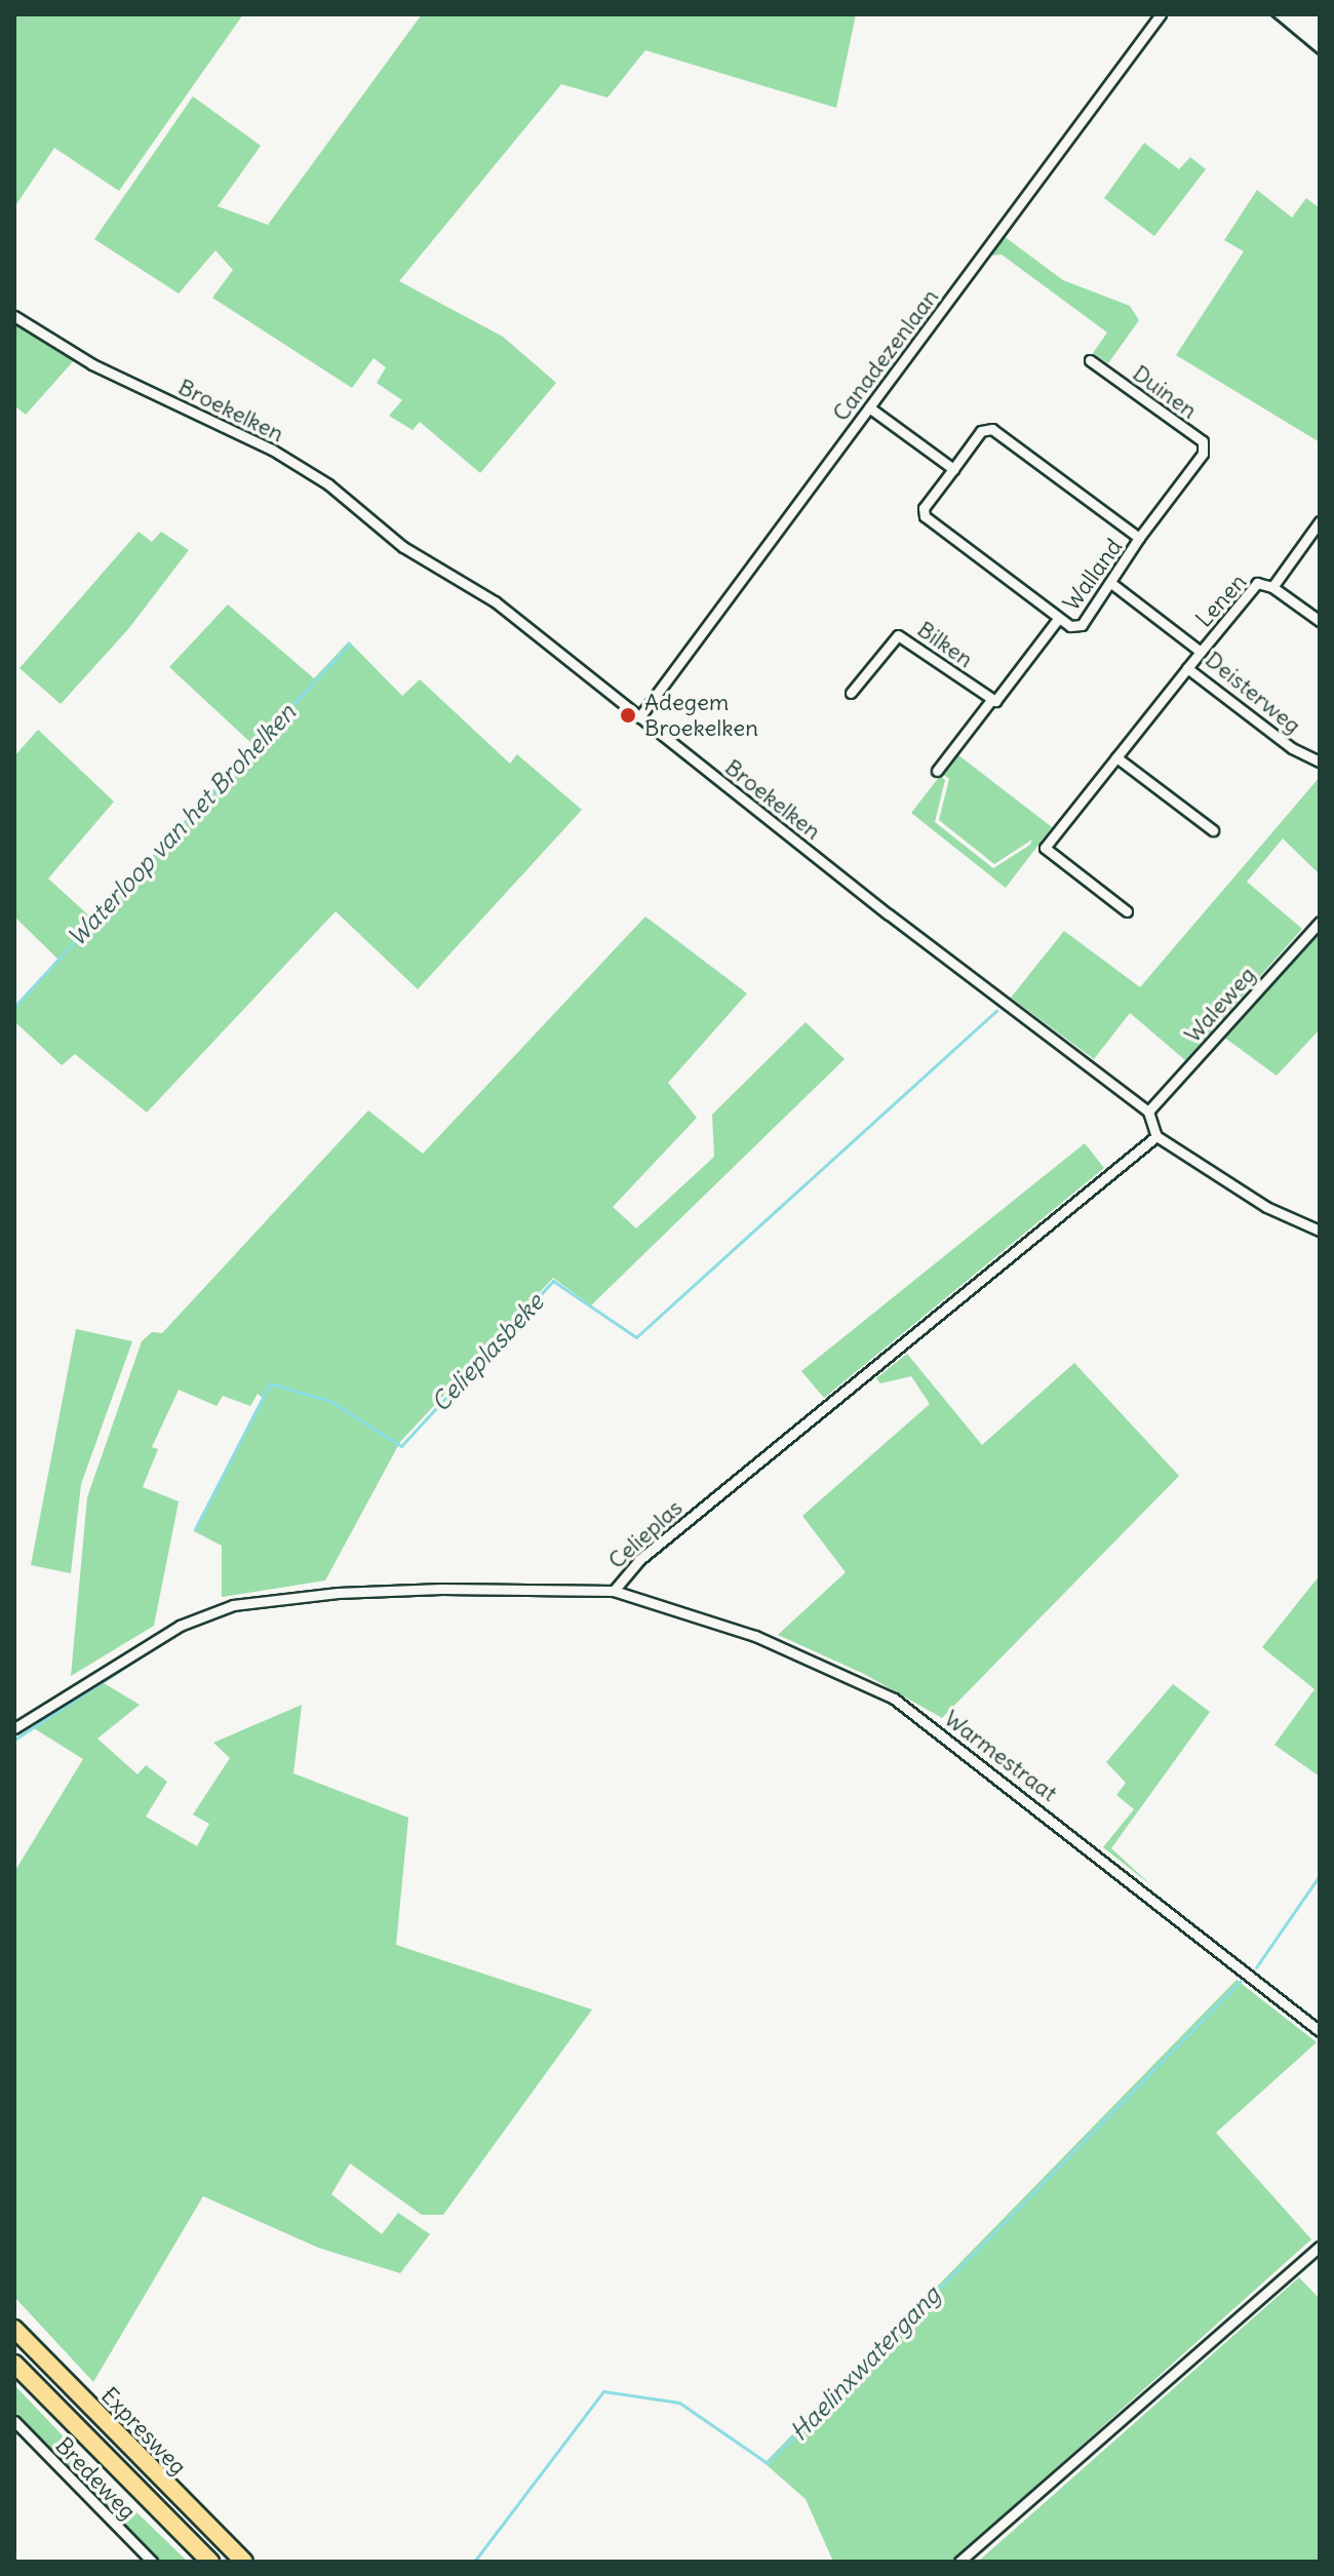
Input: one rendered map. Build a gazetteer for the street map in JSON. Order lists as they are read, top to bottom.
{
  "streets": {
    "highway": ["Expresweg"],
    "street": [
      "Canadezenlaan",
      "Duinen",
      "Broekelken",
      "Walland",
      "Lenen",
      "Bilken",
      "Deisterweg",
      "Waleweg",
      "Celieplas",
      "Warmestraat",
      "Bredeweg"
    ]
  },
  "crossings": [
    ["Canadezenlaan", "Broekelken"],
    ["Duinen", "Walland"],
    ["Broekelken", "Waleweg"],
    ["Walland", "Deisterweg"],
    ["Lenen", "Deisterweg"],
    ["Celieplas", "Warmestraat"]
  ],
  "water": ["Waterloop van het Brohelken", "Celieplasbeke", "Haelinxwatergang"],
  "places": ["Adegem Broekelken"]
}
